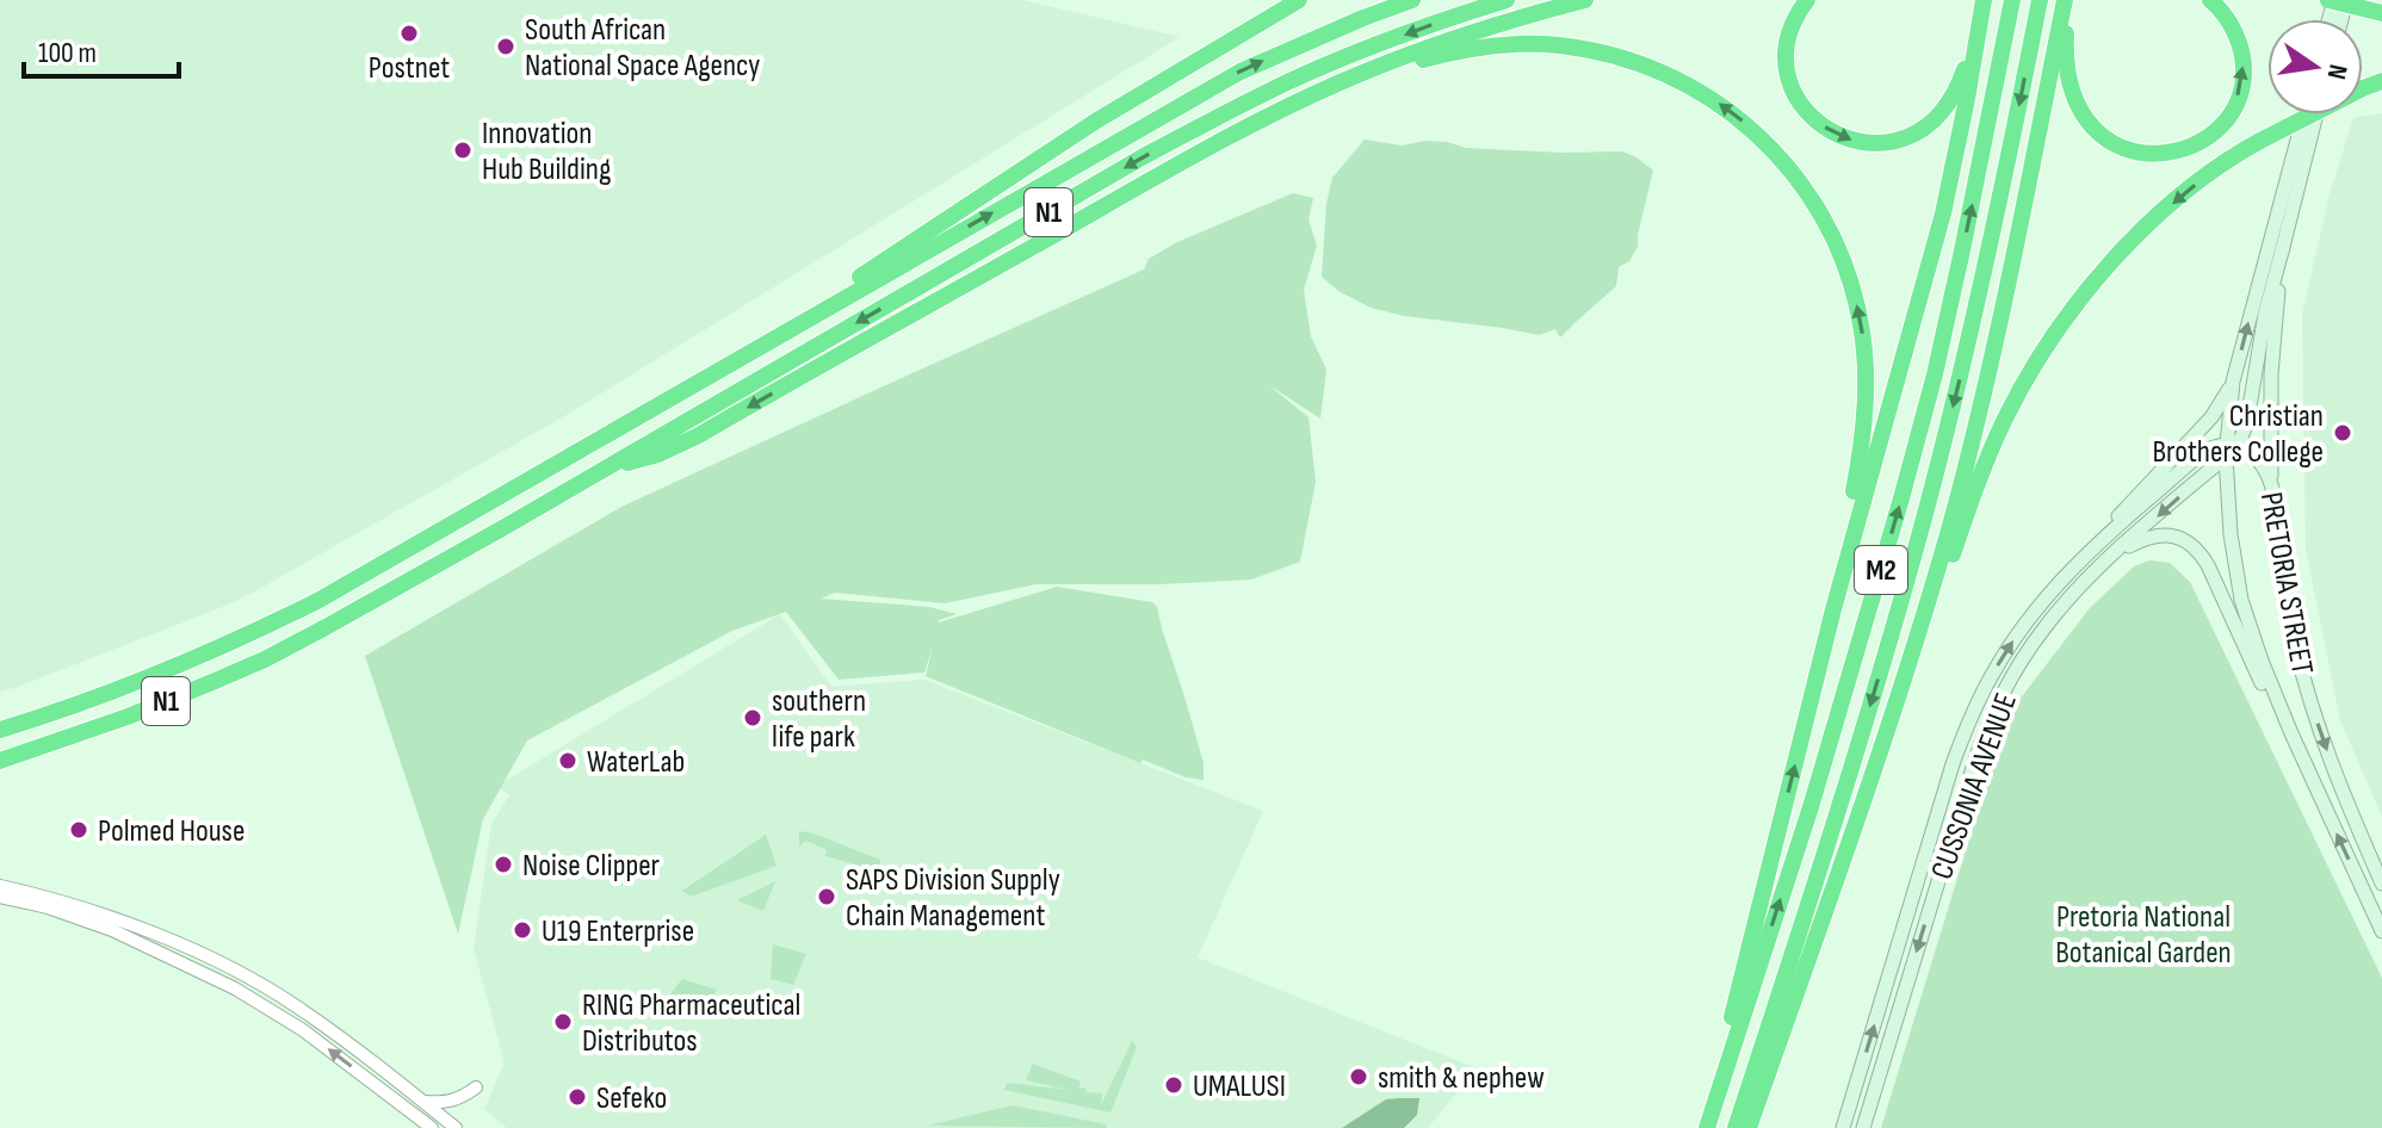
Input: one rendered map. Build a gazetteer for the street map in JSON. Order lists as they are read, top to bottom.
{
  "streets": {
    "highway": ["N1", "M2"],
    "main road": ["PRETORIA STREET", "CUSSONIA AVENUE"]
  },
  "crossings": [
    ["PRETORIA STREET", "CUSSONIA AVENUE"]
  ],
  "parks": ["Pretoria National Botanical Garden"],
  "places": [
    "Postnet",
    "South African National Space Agency",
    "Innovation Hub Building",
    "Christian Brothers College",
    "southern life park",
    "WaterLab",
    "Polmed House",
    "Noise Clipper",
    "SAPS Division Supply Chain Management",
    "U19 Enterprise",
    "RING Pharmaceutical Distributos",
    "smith & nephew",
    "UMALUSI",
    "Sefeko"
  ],
  "scale_bar": "100 m",
  "north": "right"
}
